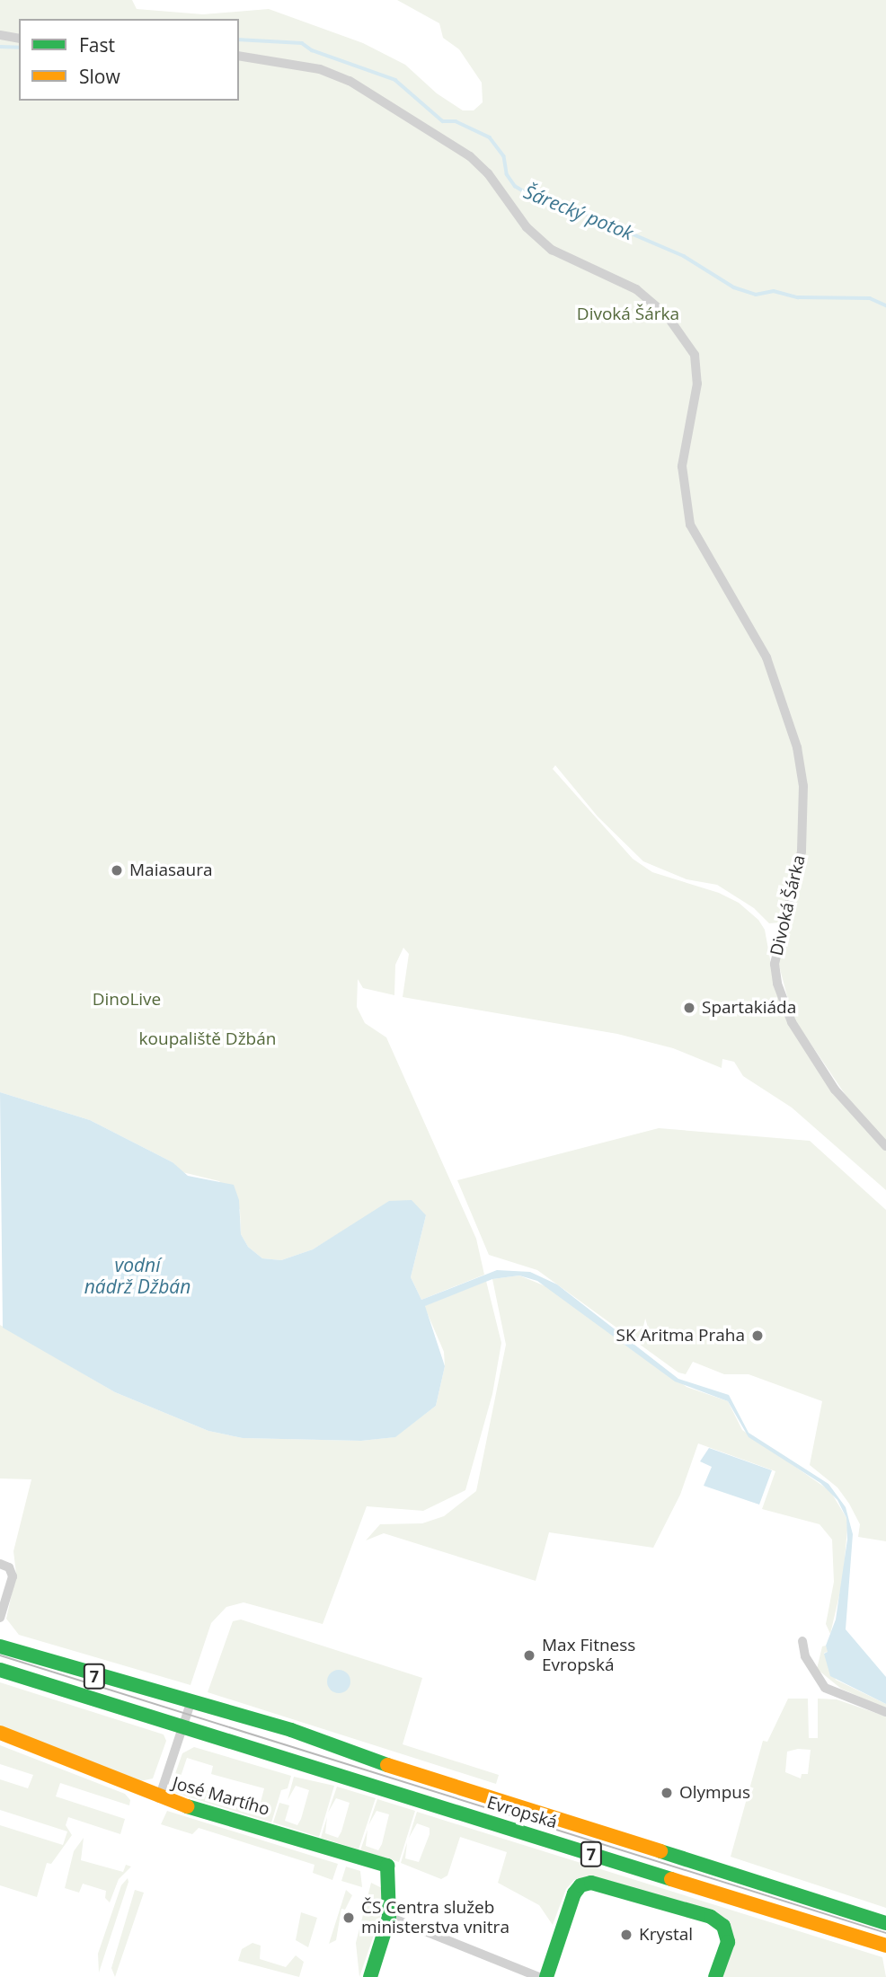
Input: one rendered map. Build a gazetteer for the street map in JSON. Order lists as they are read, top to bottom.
{
  "streets": {
    "main road": ["7", "José Martího", "Evropská"],
    "street": ["Divoká Šárka"]
  },
  "water": ["Šárecký potok", "vodní nádrž Džbán"],
  "parks": ["Divoká Šárka", "DinoLive", "koupaliště Džbán"],
  "places": [
    "Maiasaura",
    "Spartakiáda",
    "SK Aritma Praha",
    "Max Fitness Evropská",
    "Olympus",
    "ČS Centra služeb ministerstva vnitra",
    "Krystal"
  ],
  "legend": ["Fast", "Slow"]
}
